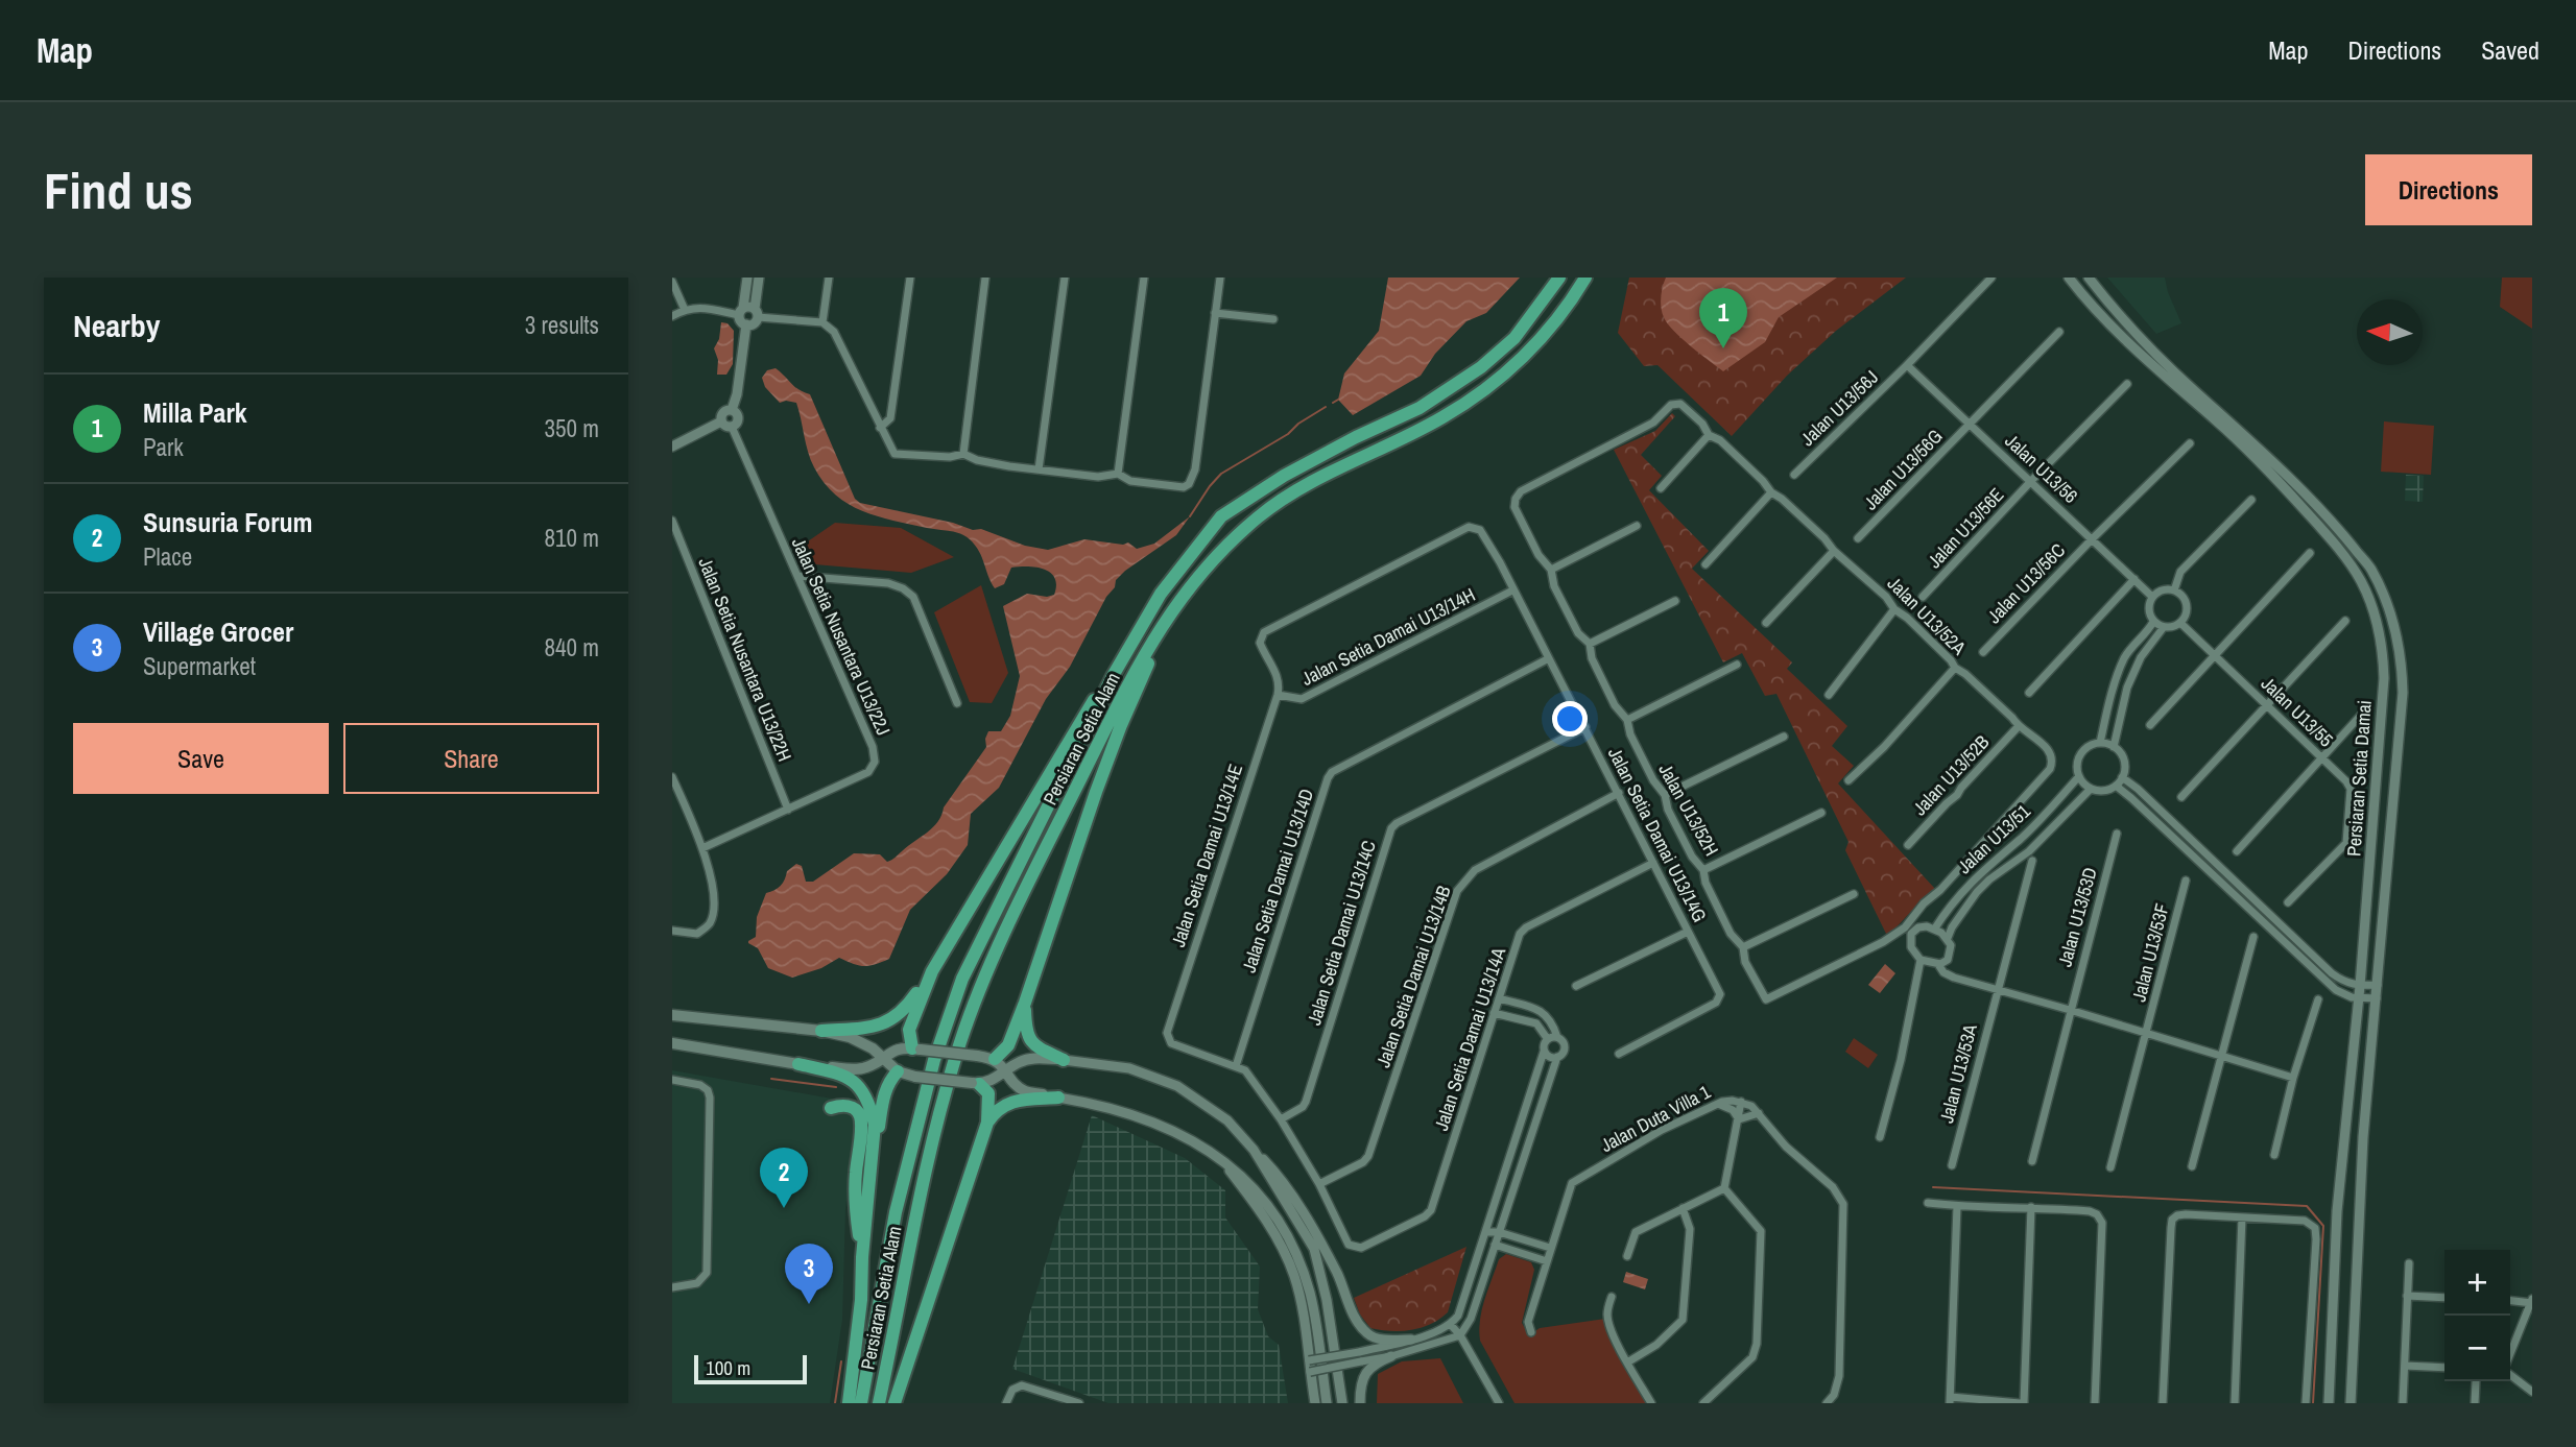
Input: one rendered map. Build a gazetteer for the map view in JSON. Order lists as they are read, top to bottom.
{
  "streets": {
    "highway": ["Persiaran Setia Alam"],
    "street": [
      "Jalan U13/56J",
      "Jalan U13/56",
      "Jalan U13/56G",
      "Jalan U13/56E",
      "Jalan U13/56C",
      "Jalan U13/52A",
      "Jalan Setia Nusantara U13/22J",
      "Jalan Setia Damai U13/14H",
      "Jalan Setia Nusantara U13/22H",
      "Jalan U13/55",
      "Jalan U13/52B",
      "Persiaran Setia Damai",
      "Jalan U13/52H",
      "Jalan Setia Damai U13/14G",
      "Jalan U13/51",
      "Jalan Setia Damai U13/14E",
      "Jalan Setia Damai U13/14D",
      "Jalan U13/53D",
      "Jalan Setia Damai U13/14C",
      "Jalan U13/53F",
      "Jalan Setia Damai U13/14B",
      "Jalan Setia Damai U13/14A",
      "Jalan U13/53A",
      "Jalan Duta Villa 1"
    ]
  },
  "crossings": [
    ["Jalan U13/56J", "Jalan U13/56"],
    ["Jalan U13/56", "Jalan U13/56G"],
    ["Jalan U13/56", "Jalan U13/56E"],
    ["Jalan U13/56", "Jalan U13/56C"],
    ["Jalan U13/56", "Jalan U13/55"],
    ["Jalan U13/52A", "Jalan U13/52B"],
    ["Jalan U13/52A", "Jalan U13/52H"],
    ["Jalan U13/52A", "Jalan U13/51"],
    ["Jalan Setia Nusantara U13/22J", "Jalan Setia Nusantara U13/22H"],
    ["Jalan Setia Damai U13/14H", "Jalan Setia Damai U13/14G"],
    ["Jalan Setia Damai U13/14H", "Jalan Setia Damai U13/14E"],
    ["Jalan U13/52H", "Jalan U13/51"],
    ["Jalan Setia Damai U13/14G", "Jalan Setia Damai U13/14E"],
    ["Jalan Setia Damai U13/14G", "Jalan Setia Damai U13/14D"],
    ["Jalan Setia Damai U13/14G", "Jalan Setia Damai U13/14C"],
    ["Jalan Setia Damai U13/14G", "Jalan Setia Damai U13/14B"],
    ["Jalan Setia Damai U13/14G", "Jalan Setia Damai U13/14A"],
    ["Jalan Setia Damai U13/14E", "Jalan Setia Damai U13/14D"],
    ["Jalan Setia Damai U13/14B", "Jalan Setia Damai U13/14A"]
  ],
  "scale_bar": "100 m",
  "north": "left",
  "page": {
    "header": "Map",
    "nav": ["Map", "Directions", "Saved"],
    "buttons": [
      "Directions",
      ["Save", "Share"]
    ],
    "title": "Find us",
    "heading": ["Nearby", "3 results"],
    "pins": ["1", "2", "3"],
    "list": [
      {
        "mark": "1",
        "name": "Milla Park",
        "note": "Park",
        "value": "350 m"
      },
      {
        "mark": "2",
        "name": "Sunsuria Forum",
        "note": "Place",
        "value": "810 m"
      },
      {
        "mark": "3",
        "name": "Village Grocer",
        "note": "Supermarket",
        "value": "840 m"
      }
    ],
    "map_buttons": ["+", "−"],
    "scale": "100 m"
  }
}
